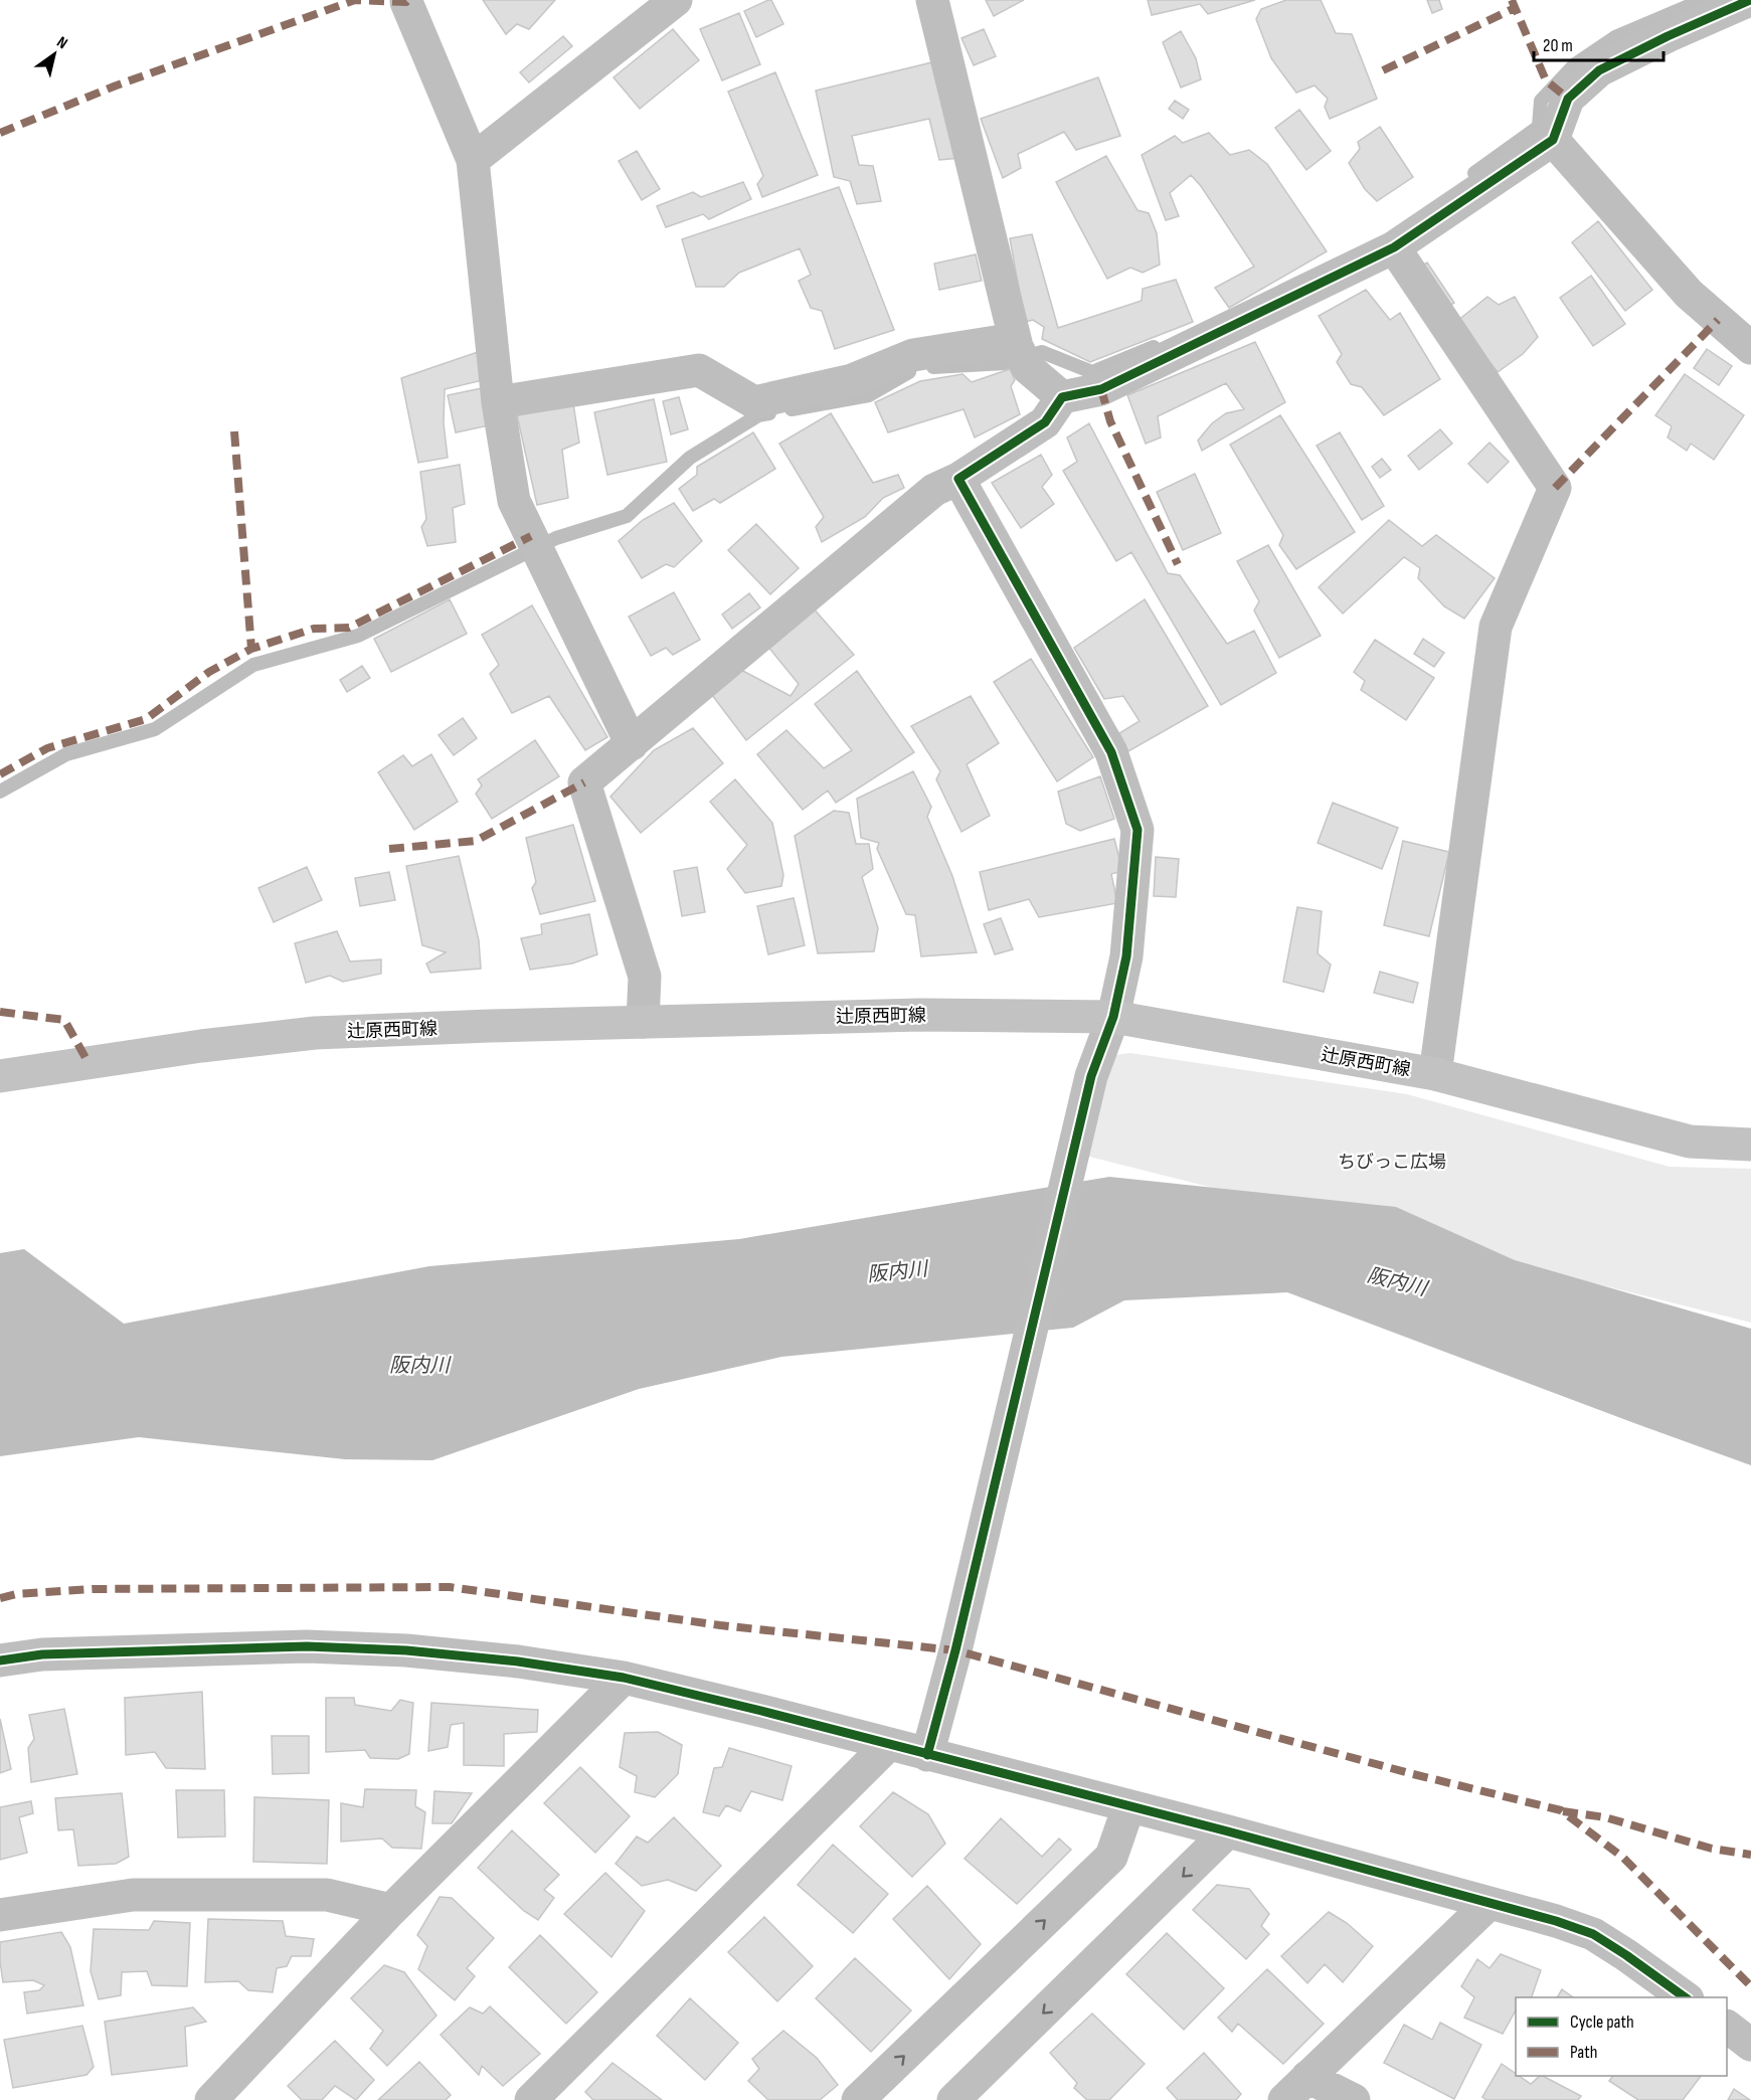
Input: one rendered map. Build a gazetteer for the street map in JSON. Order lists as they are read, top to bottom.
{
  "streets": {
    "main road": ["辻原西町線"]
  },
  "water": ["阪内川"],
  "parks": ["ちびっこ広場"],
  "legend": ["Cycle path", "Path"],
  "scale_bar": "20 m",
  "north": "top right"
}
